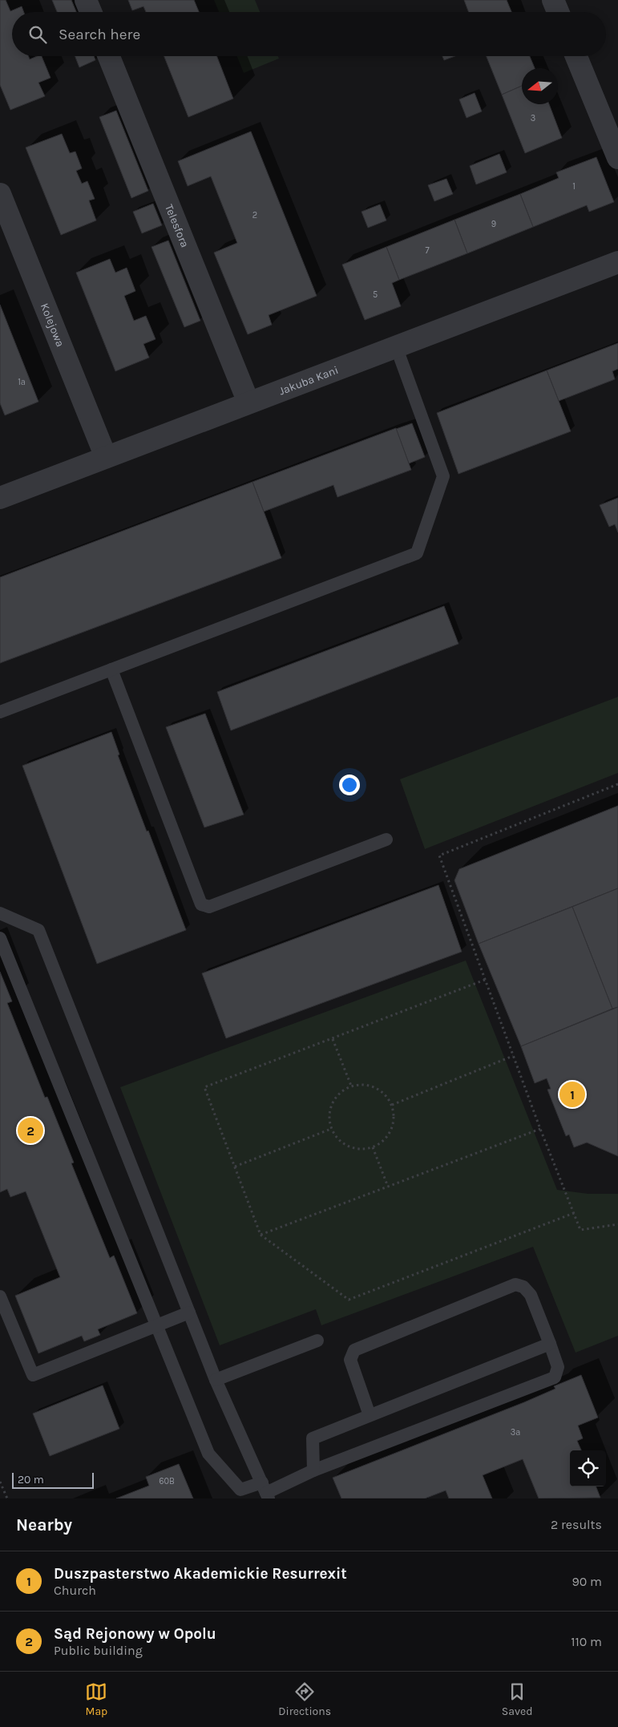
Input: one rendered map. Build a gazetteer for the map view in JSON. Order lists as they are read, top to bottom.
{
  "streets": {
    "street": ["Telesfora", "Kolejowa", "Jakuba Kani"]
  },
  "crossings": [
    ["Telesfora", "Jakuba Kani"],
    ["Kolejowa", "Jakuba Kani"]
  ],
  "house_numbers": [
    "3",
    "1",
    "2",
    "9",
    "7",
    "5",
    "1a",
    "3a",
    "60B"
  ],
  "scale_bar": "20 m",
  "north": "left",
  "page": {
    "search": "Search here",
    "pins": ["1", "2"],
    "scale": "20 m",
    "heading": ["Nearby", "2 results"],
    "list": [
      {
        "mark": "1",
        "name": "Duszpasterstwo Akademickie Resurrexit",
        "note": "Church",
        "value": "90 m"
      },
      {
        "mark": "2",
        "name": "Sąd Rejonowy w Opolu",
        "note": "Public building",
        "value": "110 m"
      }
    ],
    "nav": ["Map", "Directions", "Saved"]
  }
}
